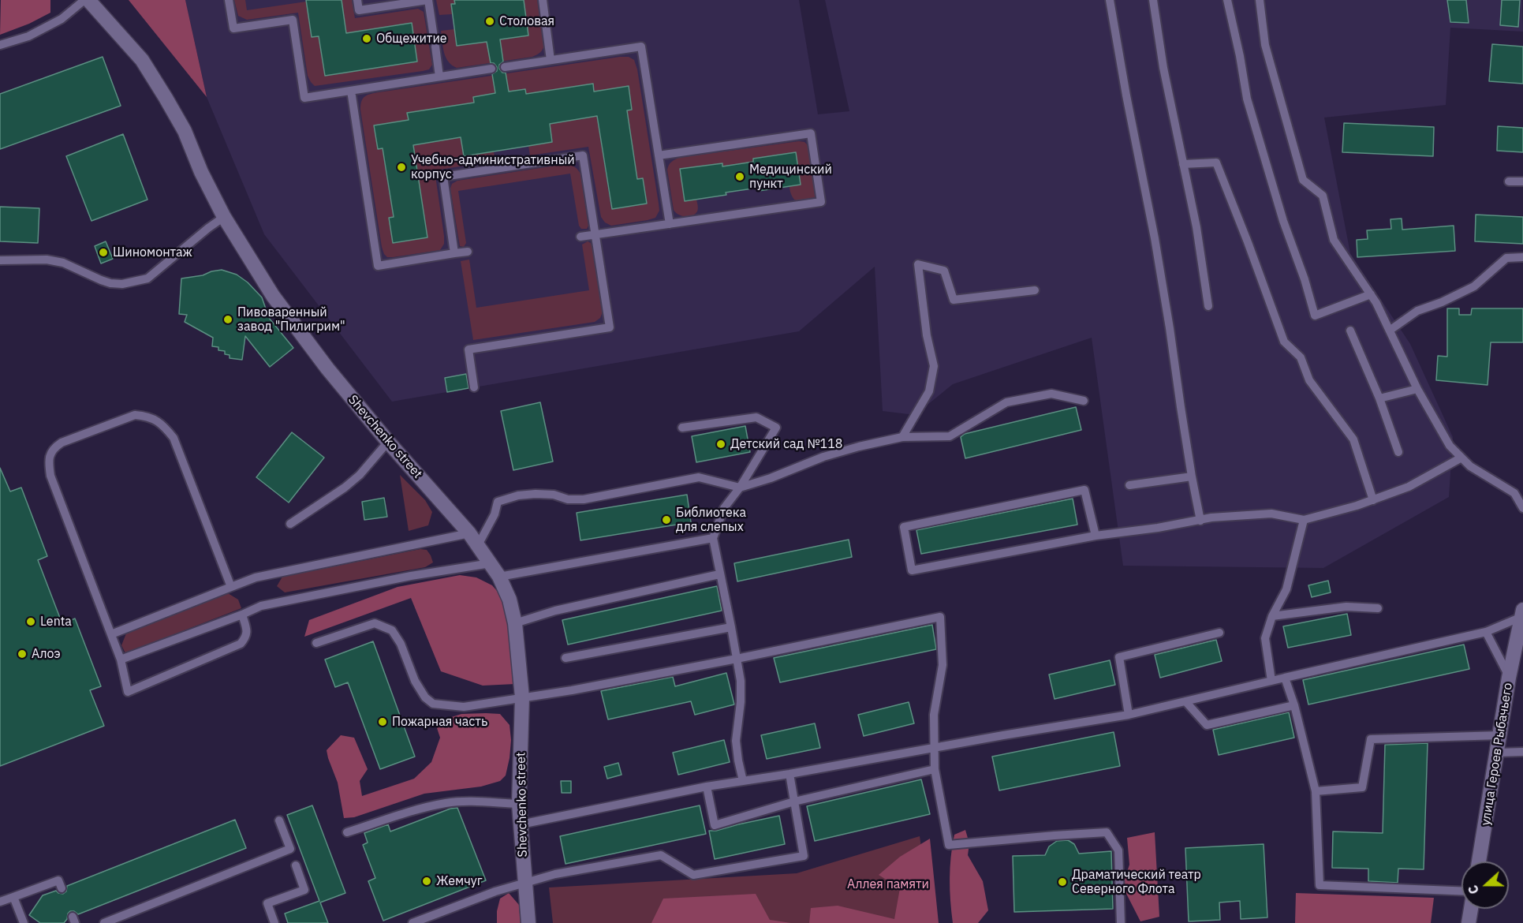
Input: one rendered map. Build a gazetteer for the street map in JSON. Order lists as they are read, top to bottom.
{
  "streets": {
    "main road": ["Shevchenko street", "улица Героев Рыбачьего"]
  },
  "parks": ["Аллея памяти"],
  "places": [
    "Столовая",
    "Общежитие",
    "Учебно-административный корпус",
    "Медицинский пункт",
    "Шиномонтаж",
    "Пивоваренный завод \"Пилигрим\"",
    "Детский сад №118",
    "Библиотека для слепых",
    "Lenta",
    "Алоэ",
    "Пожарная часть",
    "Жемчуг",
    "Драматический театр Северного Флота"
  ],
  "north": "left"
}
